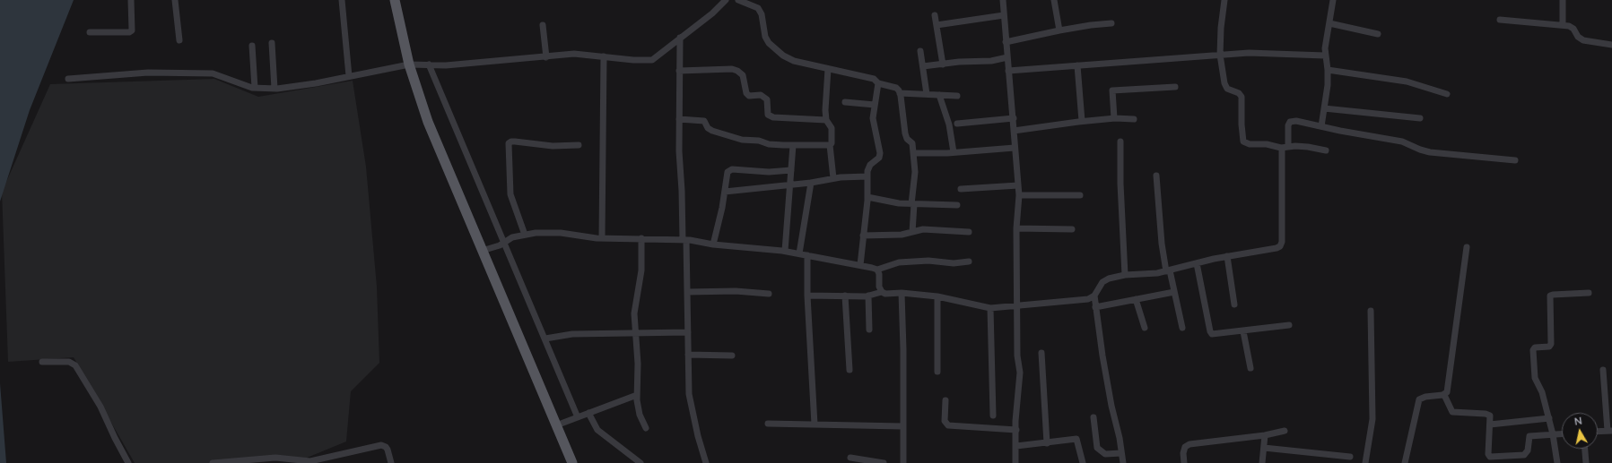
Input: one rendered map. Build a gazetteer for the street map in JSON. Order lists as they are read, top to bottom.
{
  "north": "top"
}
